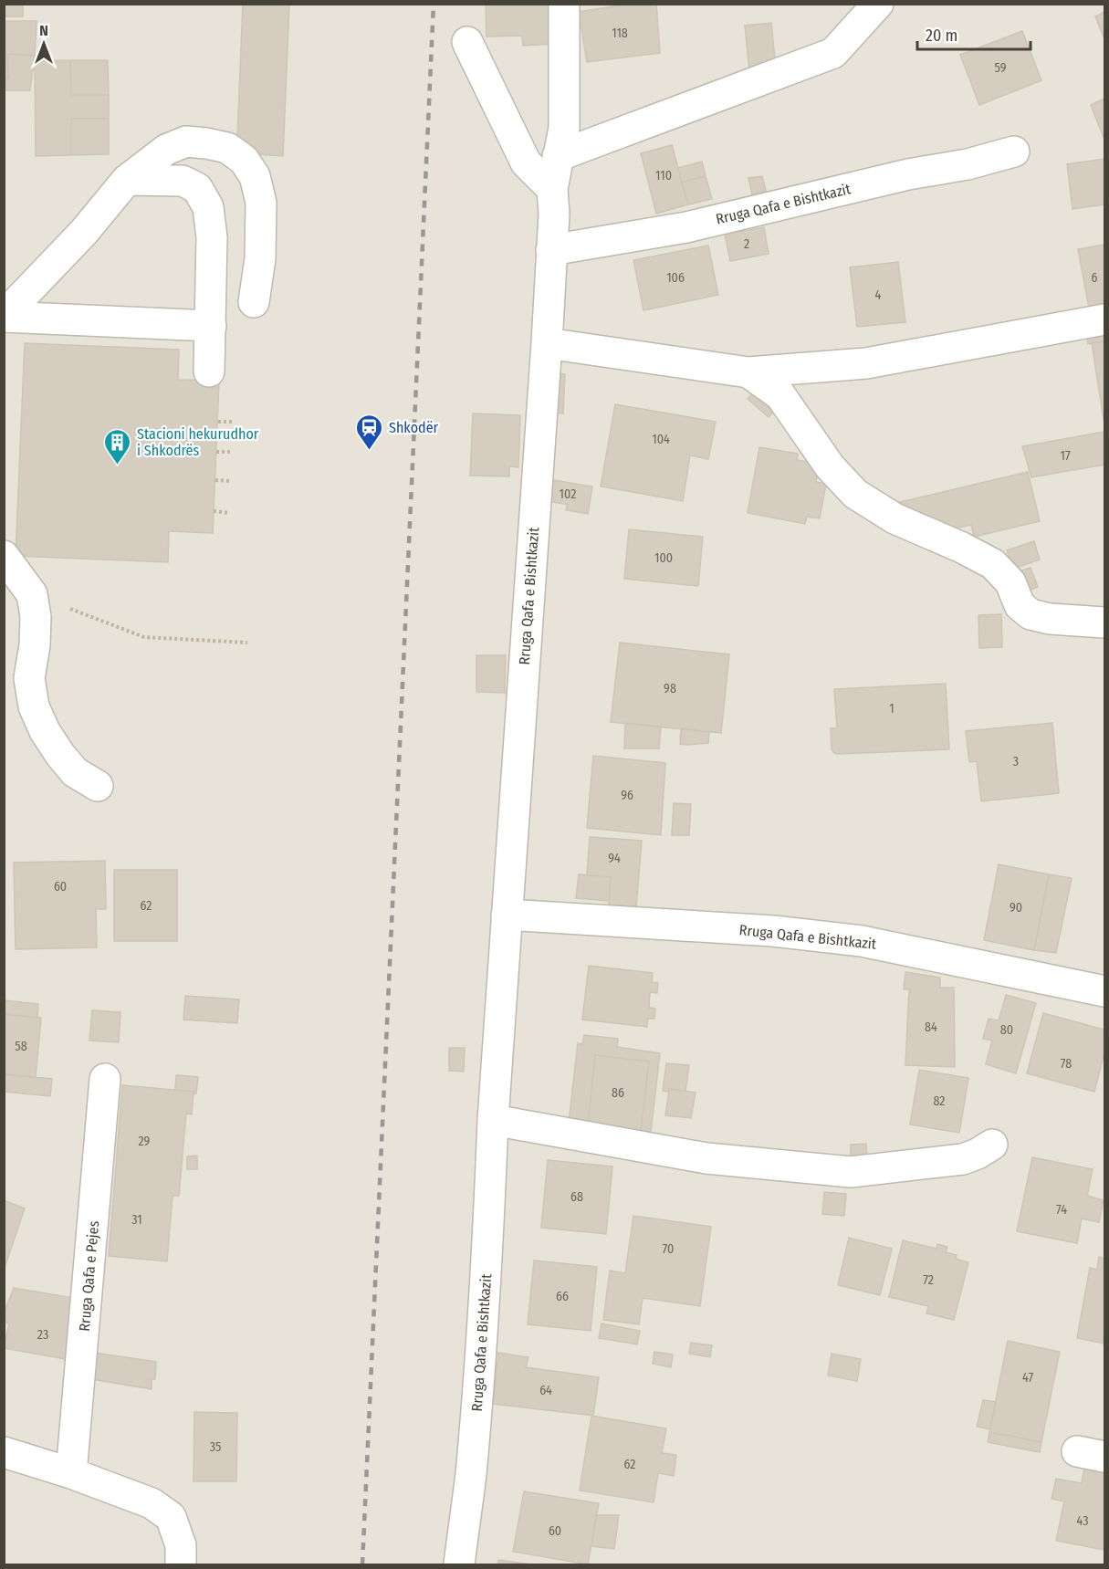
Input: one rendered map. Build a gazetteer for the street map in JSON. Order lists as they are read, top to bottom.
{
  "streets": {
    "street": ["Rruga Qafa e Bishtkazit", "Rruga Qafa e Pejes"]
  },
  "places": {
    "station": ["Shkodër"],
    "building": ["Stacioni hekurudhor i Shkodrës"]
  },
  "house_numbers": [
    "118",
    "59",
    "110",
    "2",
    "106",
    "6",
    "4",
    "104",
    "17",
    "102",
    "100",
    "98",
    "1",
    "3",
    "96",
    "94",
    "60",
    "62",
    "90",
    "84",
    "80",
    "58",
    "78",
    "86",
    "82",
    "29",
    "68",
    "74",
    "31",
    "70",
    "72",
    "66",
    "23",
    "47",
    "64",
    "35",
    "62",
    "43",
    "60"
  ],
  "scale_bar": "20 m",
  "north": "top"
}
